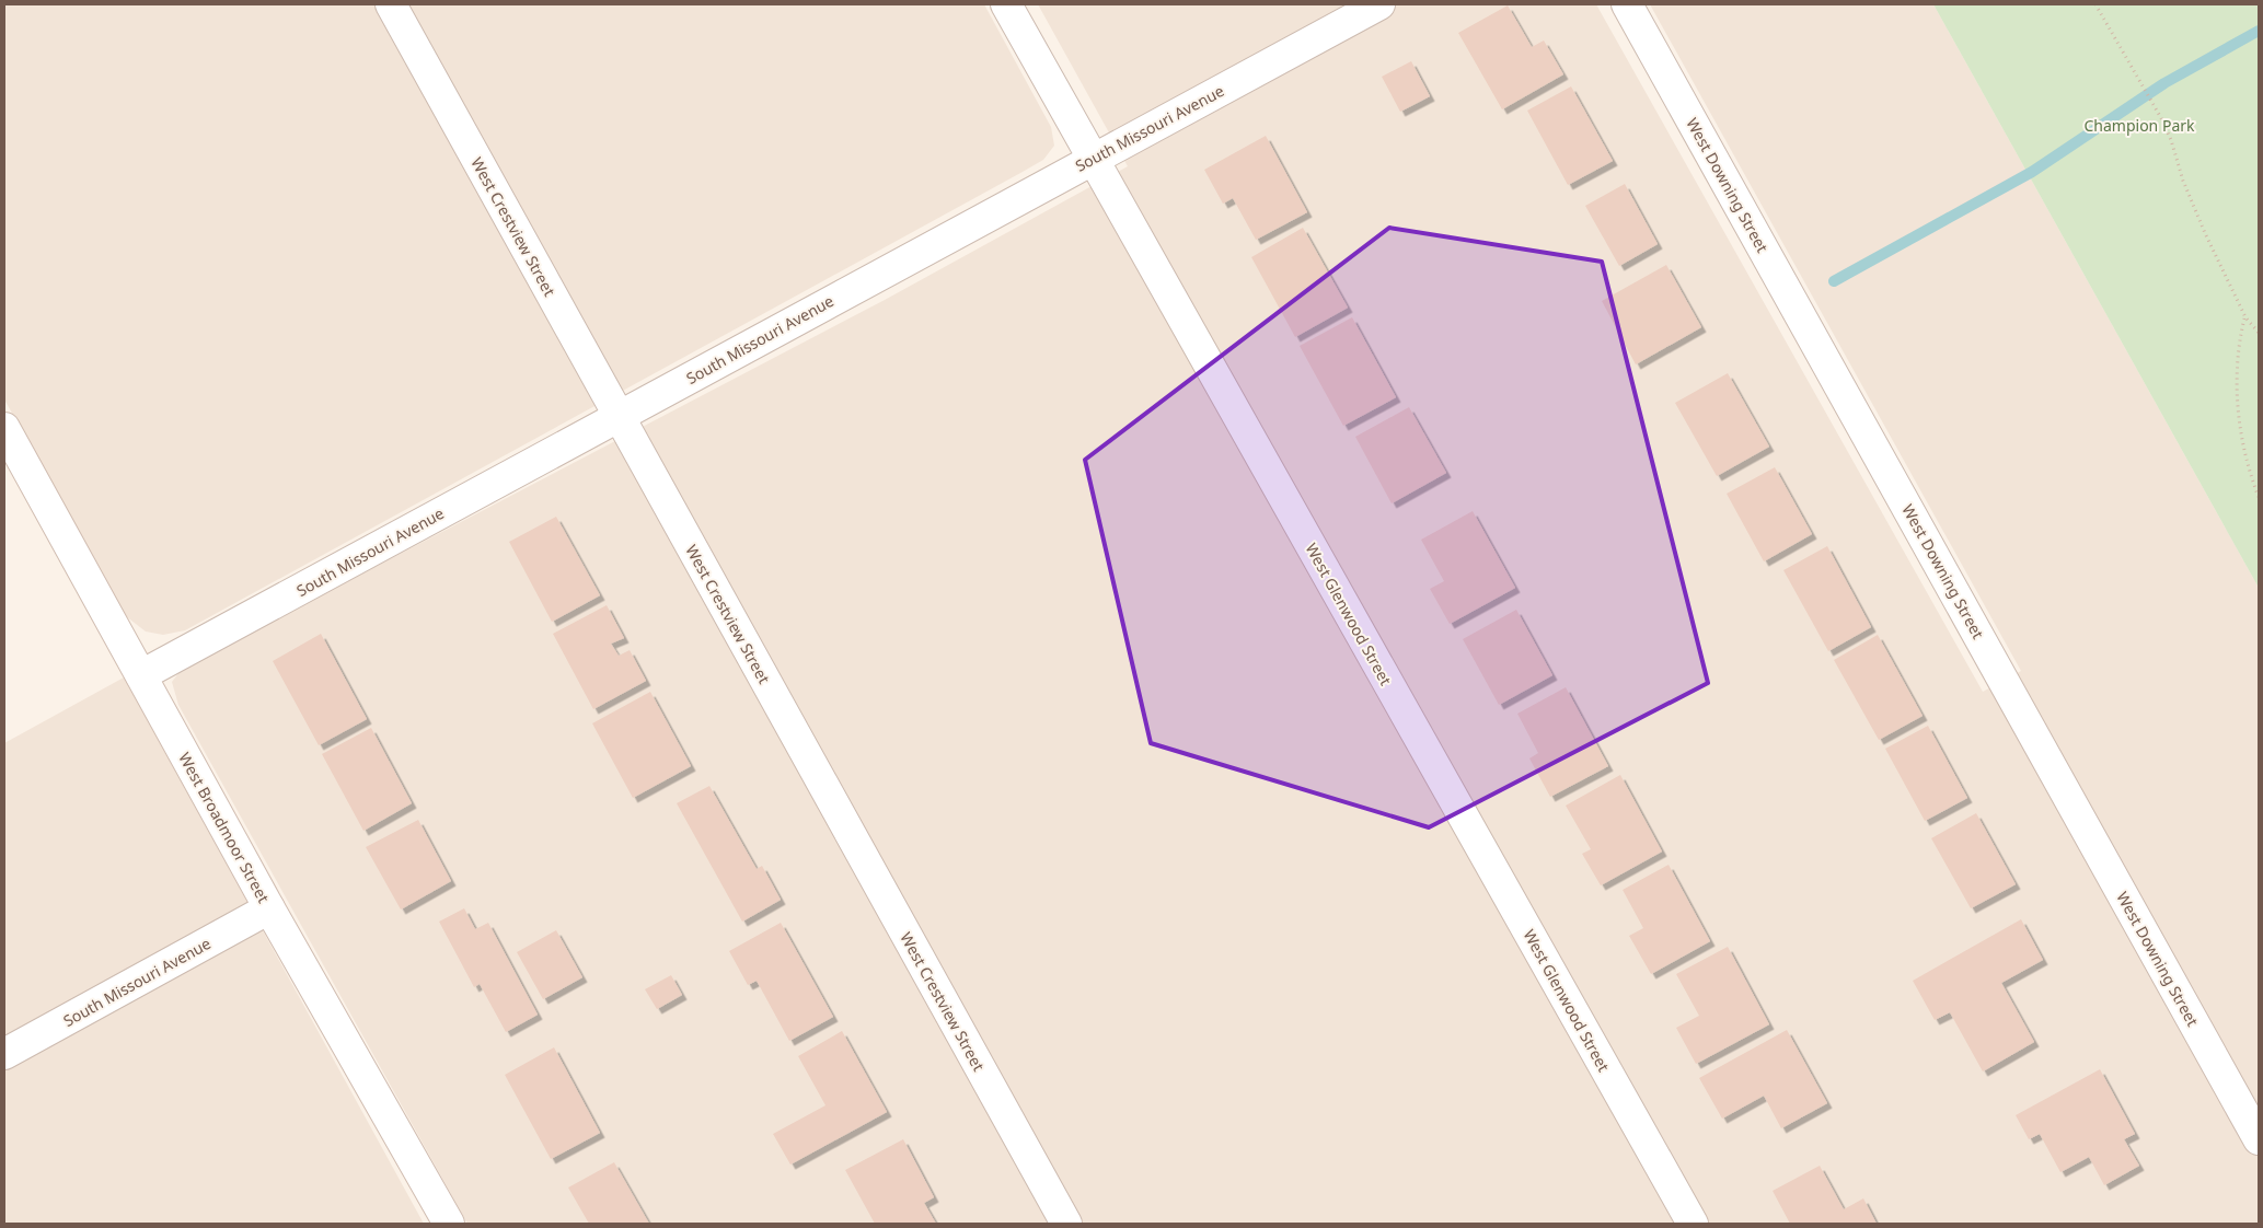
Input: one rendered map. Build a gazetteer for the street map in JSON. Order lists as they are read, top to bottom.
{
  "streets": {
    "street": [
      "South Missouri Avenue",
      "West Downing Street",
      "West Crestview Street",
      "West Glenwood Street",
      "West Broadmoor Street"
    ]
  },
  "crossings": [
    ["South Missouri Avenue", "West Crestview Street"],
    ["South Missouri Avenue", "West Glenwood Street"],
    ["South Missouri Avenue", "West Broadmoor Street"]
  ],
  "parks": ["Champion Park"]
}
